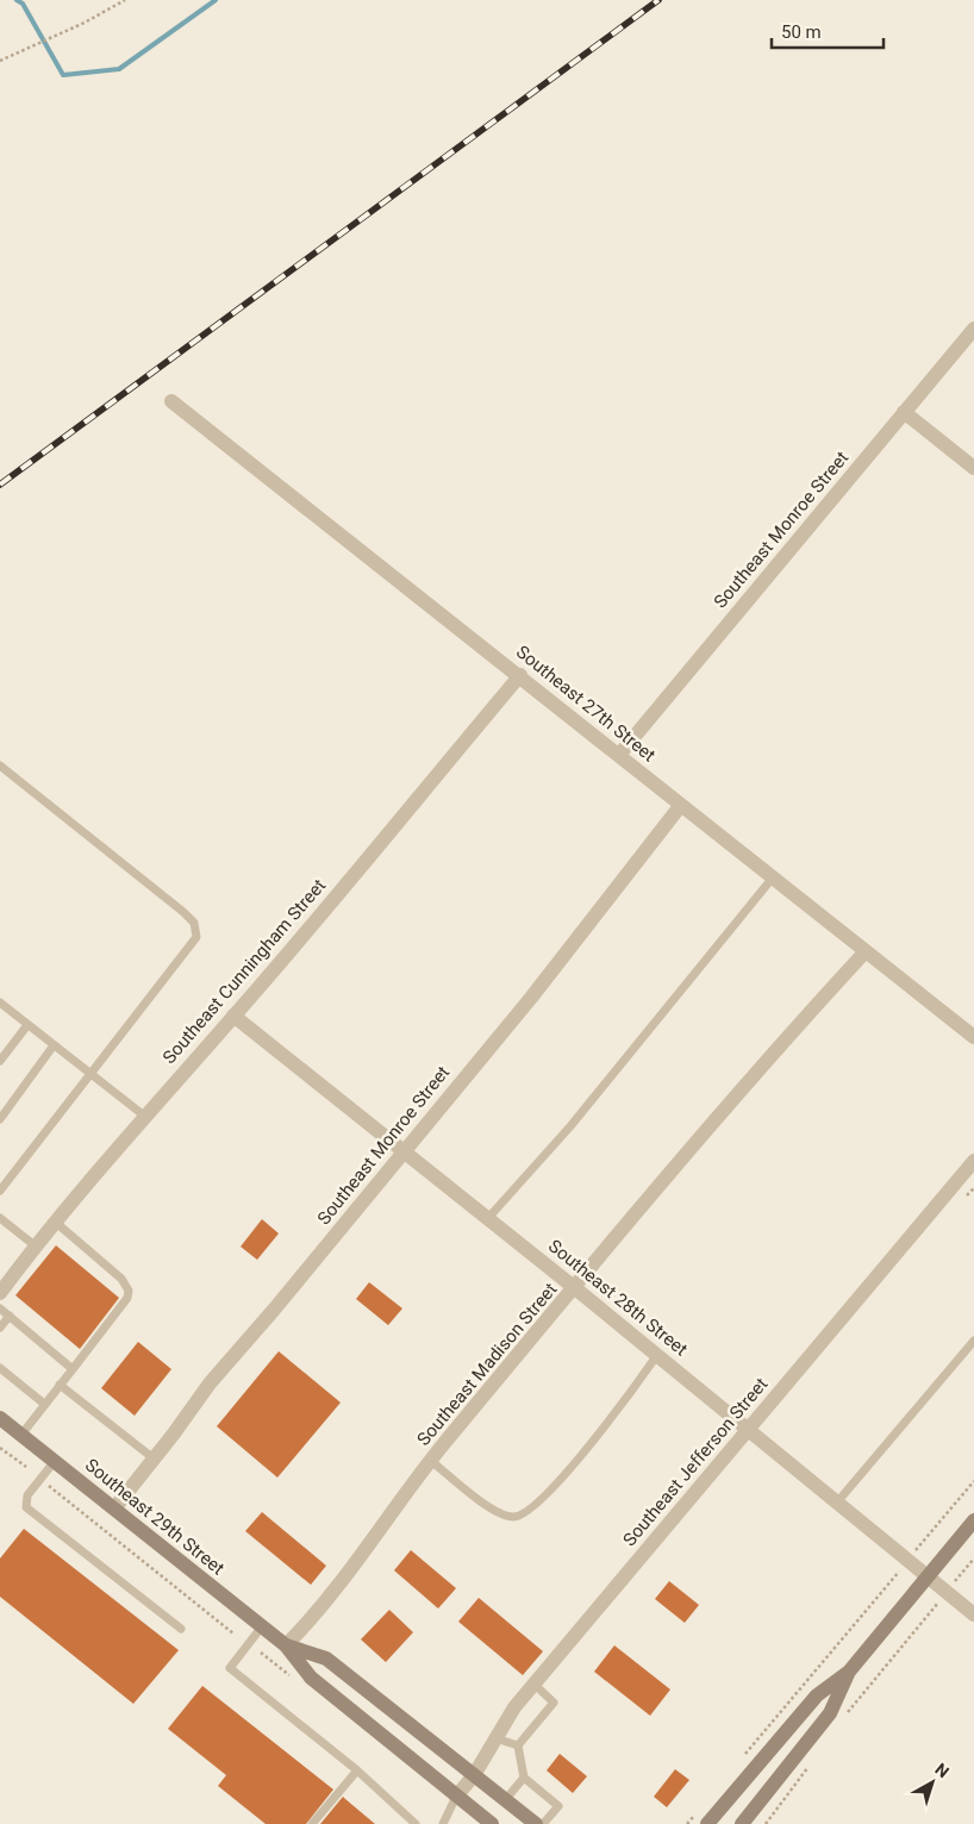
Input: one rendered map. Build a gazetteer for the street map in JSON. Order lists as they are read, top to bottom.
{
  "streets": {
    "main road": ["Southeast 29th Street"],
    "street": [
      "Southeast Monroe Street",
      "Southeast 27th Street",
      "Southeast Cunningham Street",
      "Southeast 28th Street",
      "Southeast Madison Street",
      "Southeast Jefferson Street"
    ]
  },
  "crossings": [
    ["Southeast Monroe Street", "Southeast 27th Street"],
    ["Southeast Monroe Street", "Southeast 28th Street"],
    ["Southeast Monroe Street", "Southeast 29th Street"],
    ["Southeast 27th Street", "Southeast Cunningham Street"],
    ["Southeast 27th Street", "Southeast Madison Street"],
    ["Southeast Cunningham Street", "Southeast 28th Street"],
    ["Southeast 28th Street", "Southeast Madison Street"],
    ["Southeast 28th Street", "Southeast Jefferson Street"],
    ["Southeast Madison Street", "Southeast 29th Street"],
    ["Southeast Jefferson Street", "Southeast 29th Street"]
  ],
  "scale_bar": "50 m",
  "north": "top right"
}
